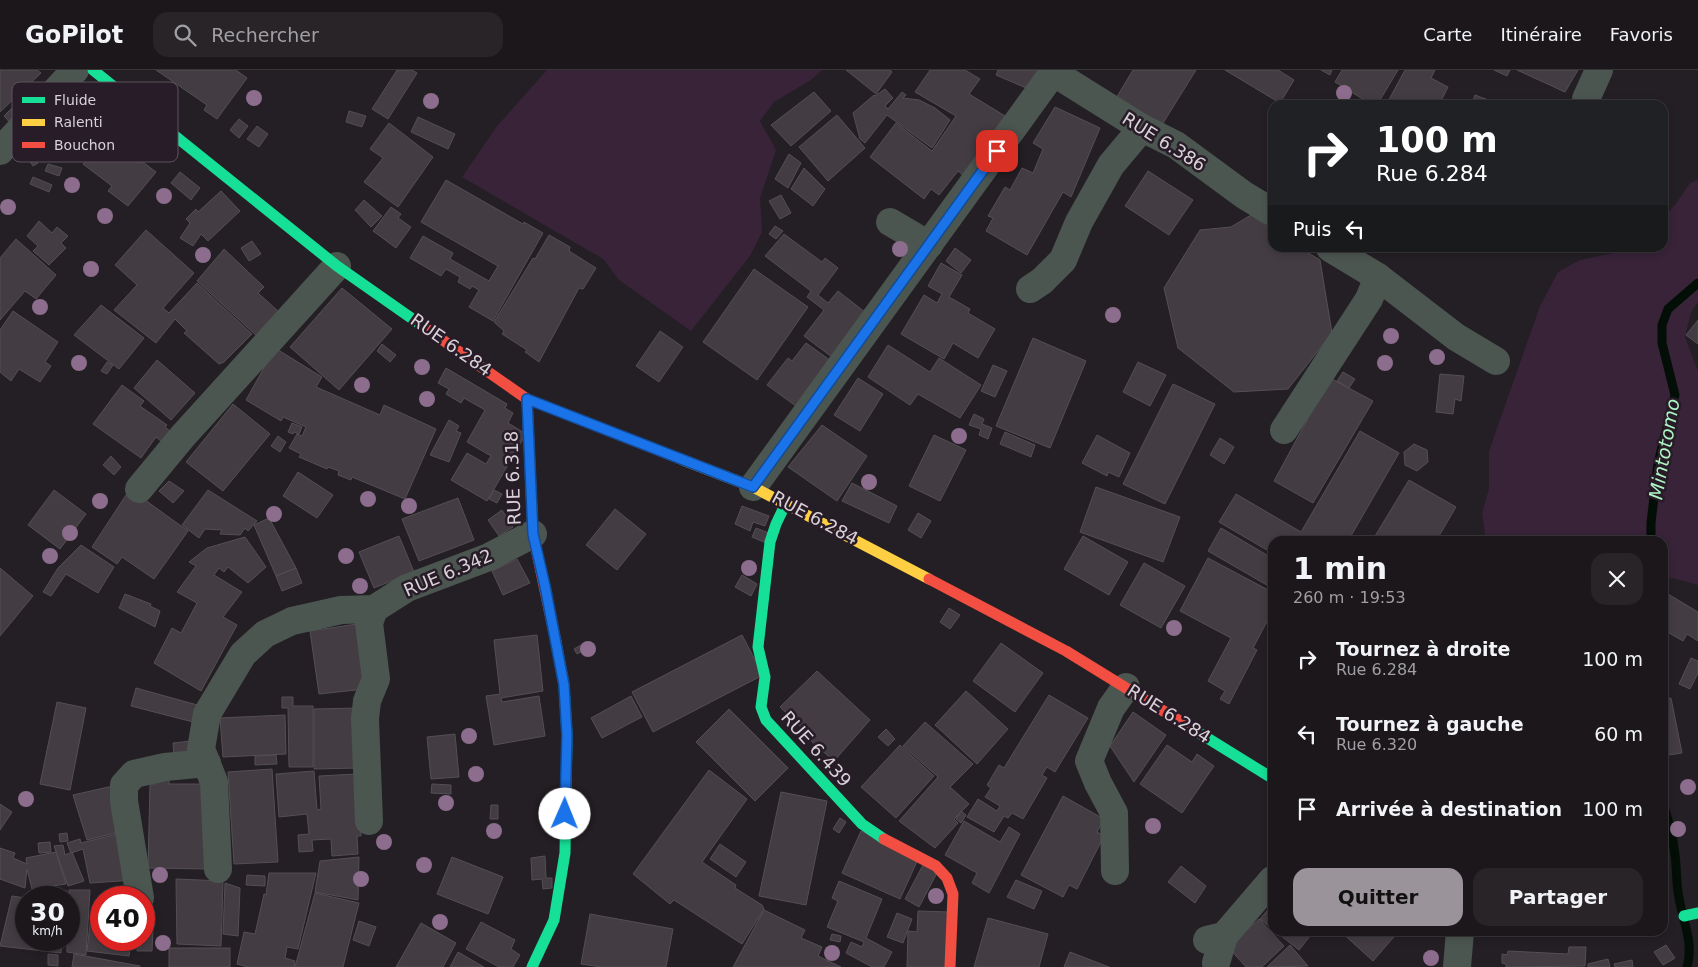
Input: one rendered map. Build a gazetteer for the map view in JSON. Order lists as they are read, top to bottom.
{
  "streets": {
    "street": [
      "RUE 6.386",
      "RUE 6.284",
      "RUE 6.318",
      "RUE 6.342",
      "RUE 6.439"
    ]
  },
  "crossings": [
    ["RUE 6.284", "RUE 6.318"],
    ["RUE 6.284", "RUE 6.439"],
    ["RUE 6.318", "RUE 6.342"]
  ],
  "water": ["Mintotomo"],
  "legend": ["Fluide", "Ralenti", "Bouchon"],
  "page": {
    "header": "GoPilot",
    "search": "Rechercher",
    "nav": ["Carte", "Itinéraire", "Favoris"],
    "turn": ["100 m", "Rue 6.284"],
    "then": "Puis",
    "heading": ["1 min", "260 m · 19:53"],
    "list": [
      {
        "name": "Tournez à droite",
        "note": "Rue 6.284",
        "value": "100 m"
      },
      {
        "name": "Tournez à gauche",
        "note": "Rue 6.320",
        "value": "60 m"
      },
      {
        "name": "Arrivée à destination",
        "value": "100 m"
      }
    ],
    "buttons": ["Quitter", "Partager"],
    "speed": "30 km/h",
    "limit": "40"
  }
}
